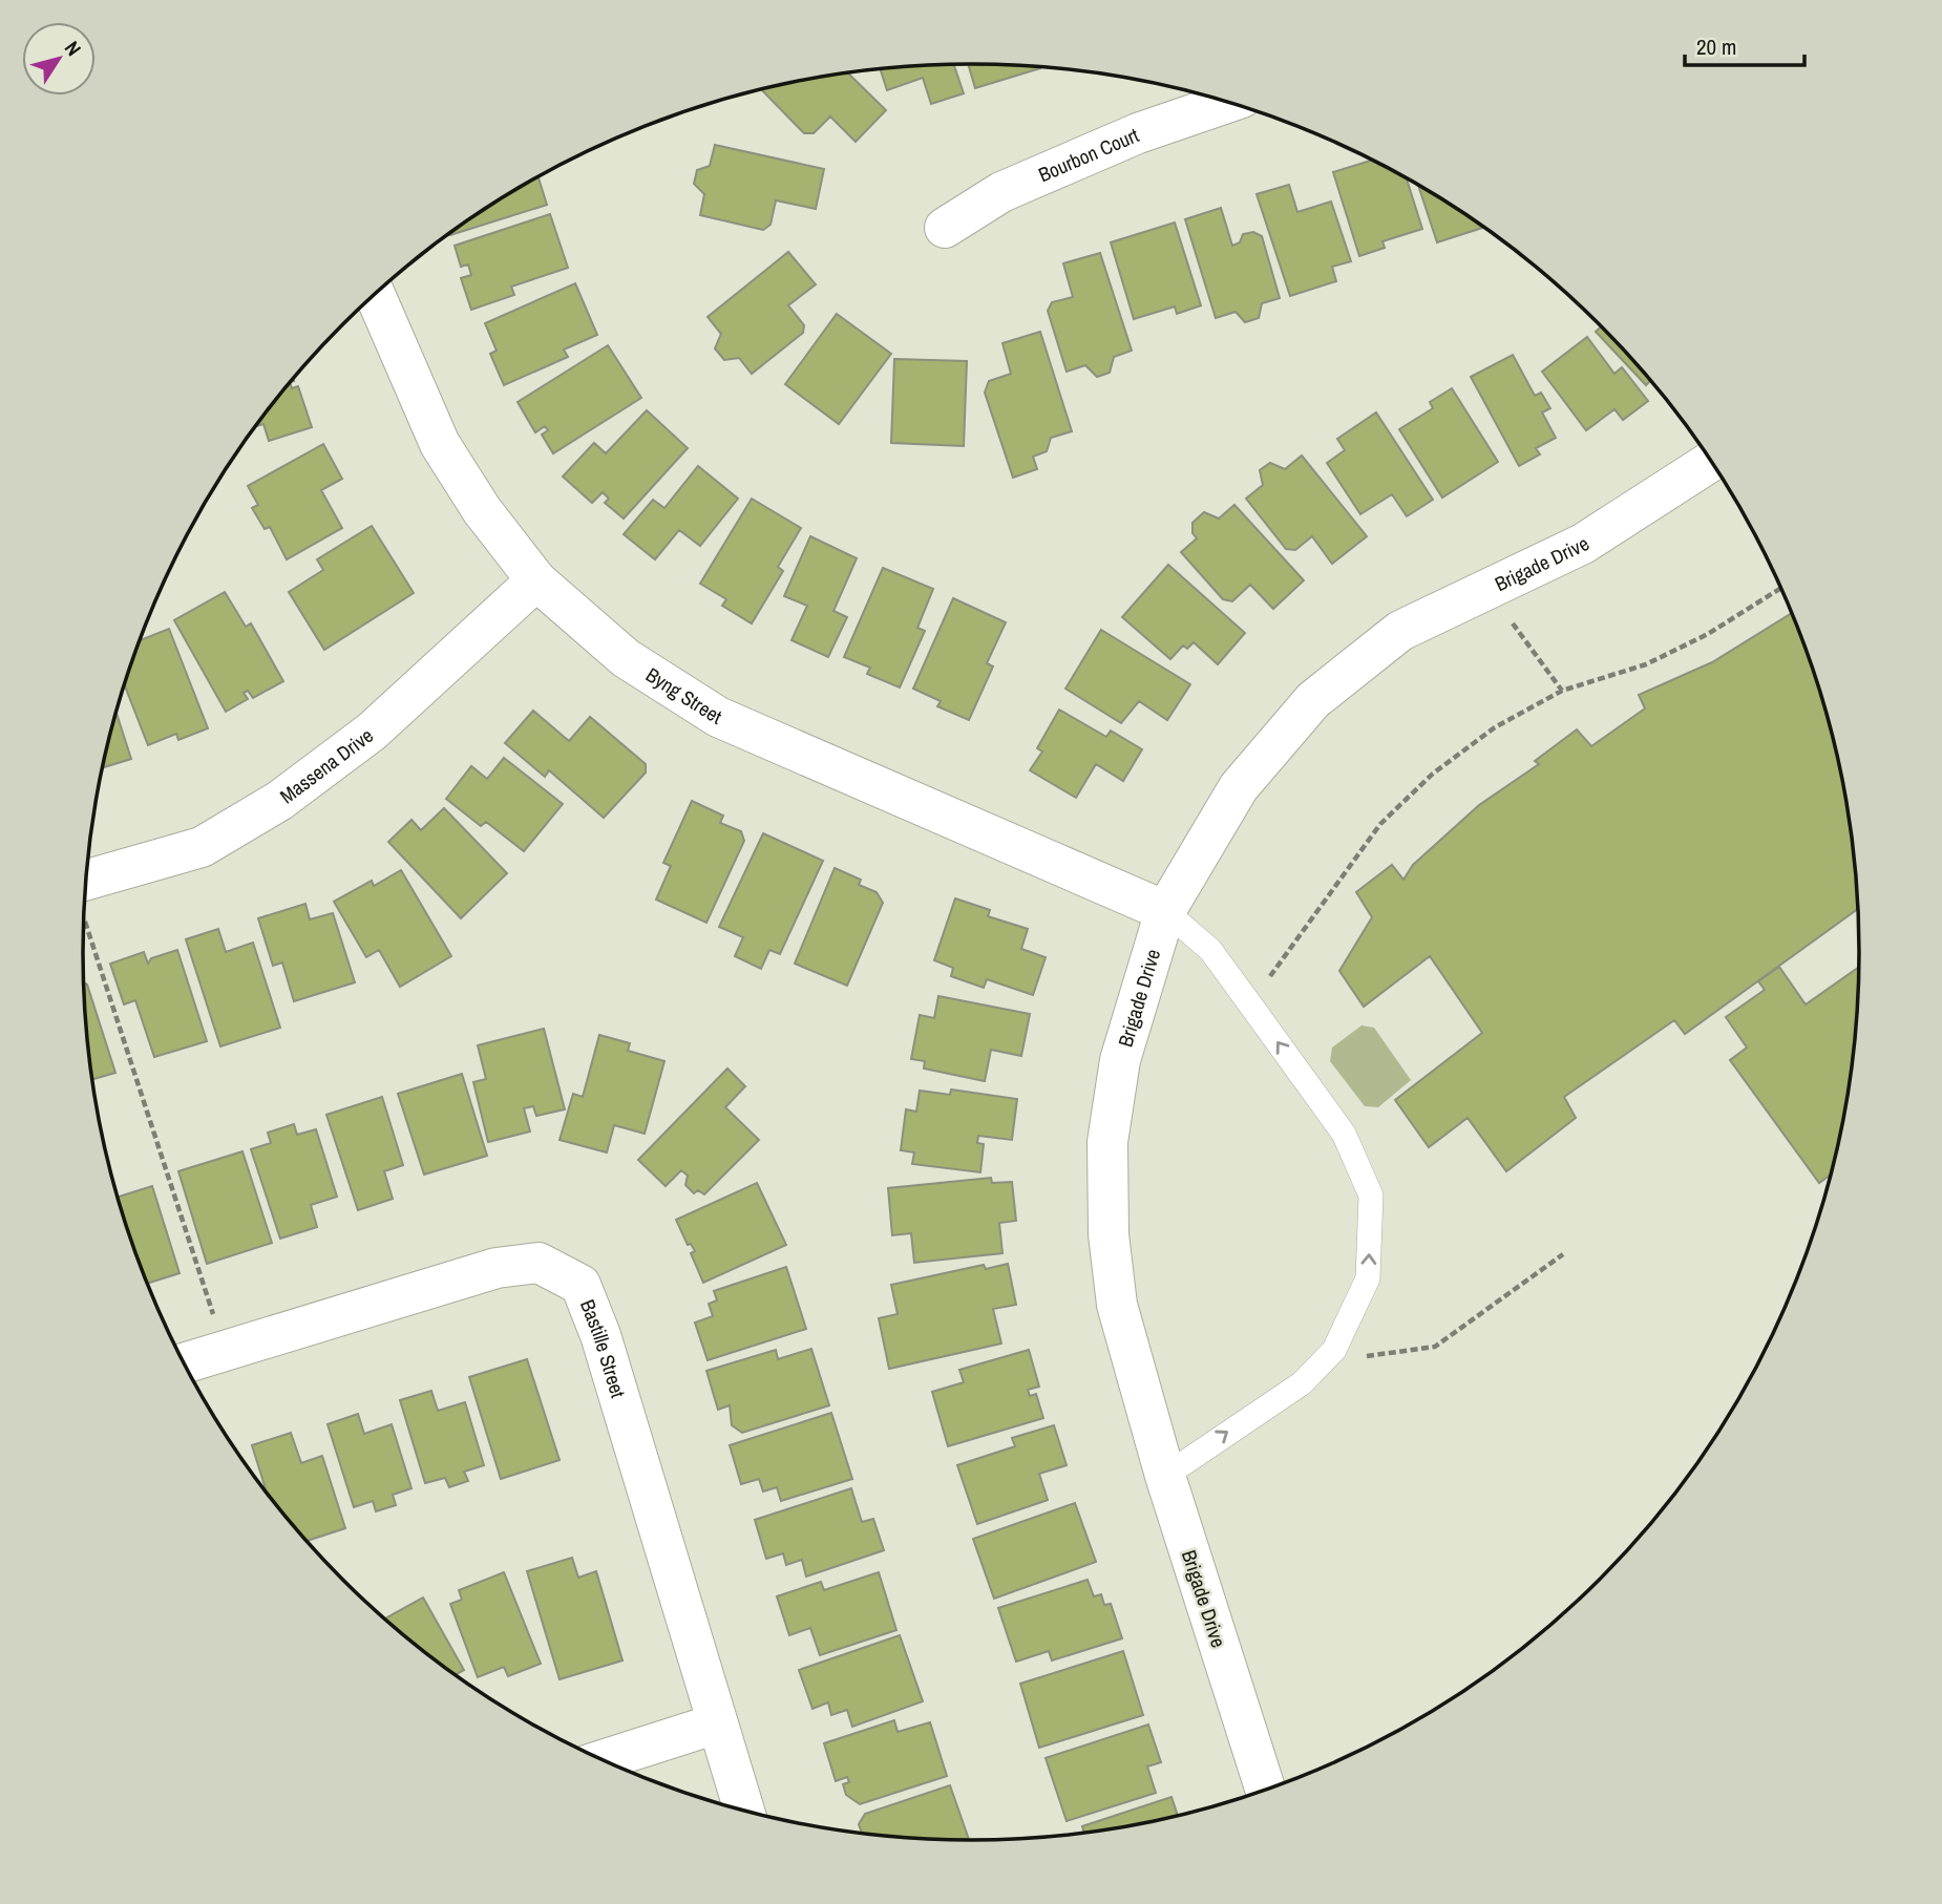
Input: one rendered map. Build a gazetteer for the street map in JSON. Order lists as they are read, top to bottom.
{
  "streets": {
    "street": [
      "Bourbon Court",
      "Brigade Drive",
      "Byng Street",
      "Massena Drive",
      "Bastille Street"
    ]
  },
  "crossings": [
    ["Brigade Drive", "Byng Street"],
    ["Byng Street", "Massena Drive"]
  ],
  "scale_bar": "20 m",
  "north": "top right"
}
